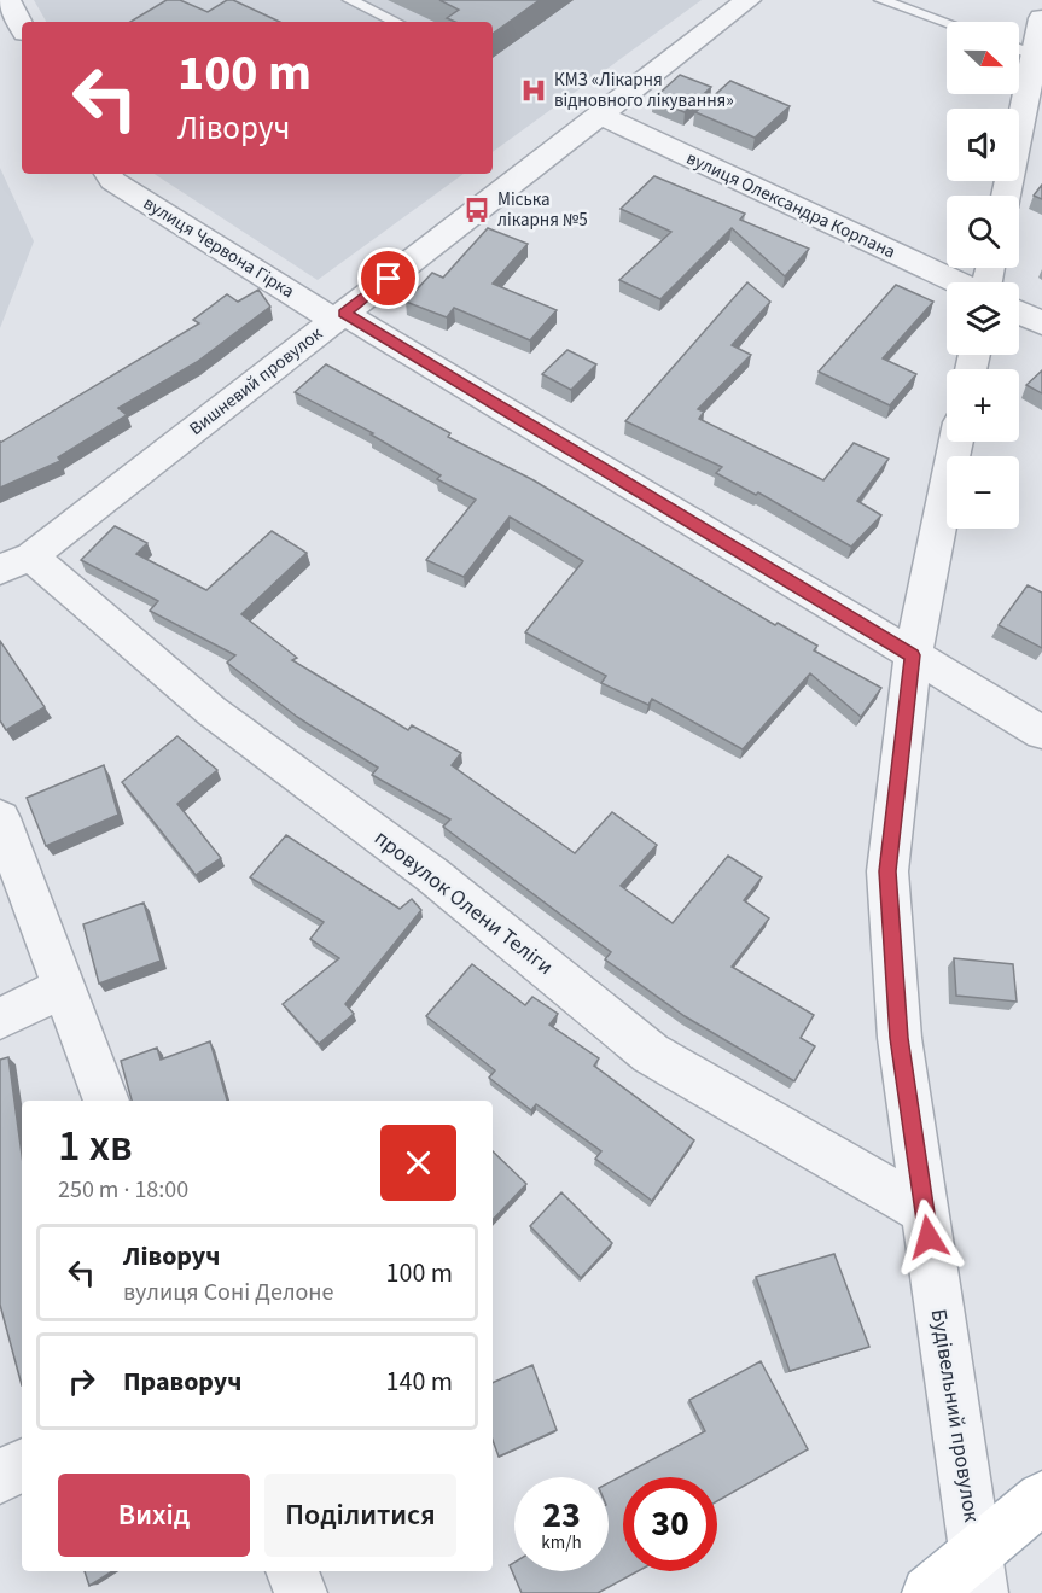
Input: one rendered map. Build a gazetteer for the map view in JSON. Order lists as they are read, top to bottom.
{
  "streets": {
    "street": [
      "вулиця Олександра Корпана",
      "вулиця Червона Гірка",
      "Вишневий провулок",
      "провулок Олени Теліги",
      "Будівельний провулок"
    ]
  },
  "crossings": [
    ["вулиця Олександра Корпана", "Вишневий провулок"],
    ["вулиця Червона Гірка", "Вишневий провулок"],
    ["вулиця Червона Гірка", "Будівельний провулок"],
    ["Вишневий провулок", "провулок Олени Теліги"],
    ["провулок Олени Теліги", "Будівельний провулок"]
  ],
  "places": {
    "hospital": ["КМЗ «Лікарня відновного лікування»"],
    "bus stop": ["Міська лікарня №5"]
  },
  "north": "right",
  "page": {
    "map_buttons": ["+", "−"],
    "turn": ["100 m", "Ліворуч"],
    "heading": ["1 хв", "250 m · 18:00"],
    "list": [
      {
        "name": "Ліворуч",
        "note": "вулиця Соні Делоне",
        "value": "100 m"
      },
      {
        "name": "Праворуч",
        "value": "140 m"
      }
    ],
    "buttons": ["Вихід", "Поділитися"],
    "speed": "23 km/h",
    "limit": "30"
  }
}
